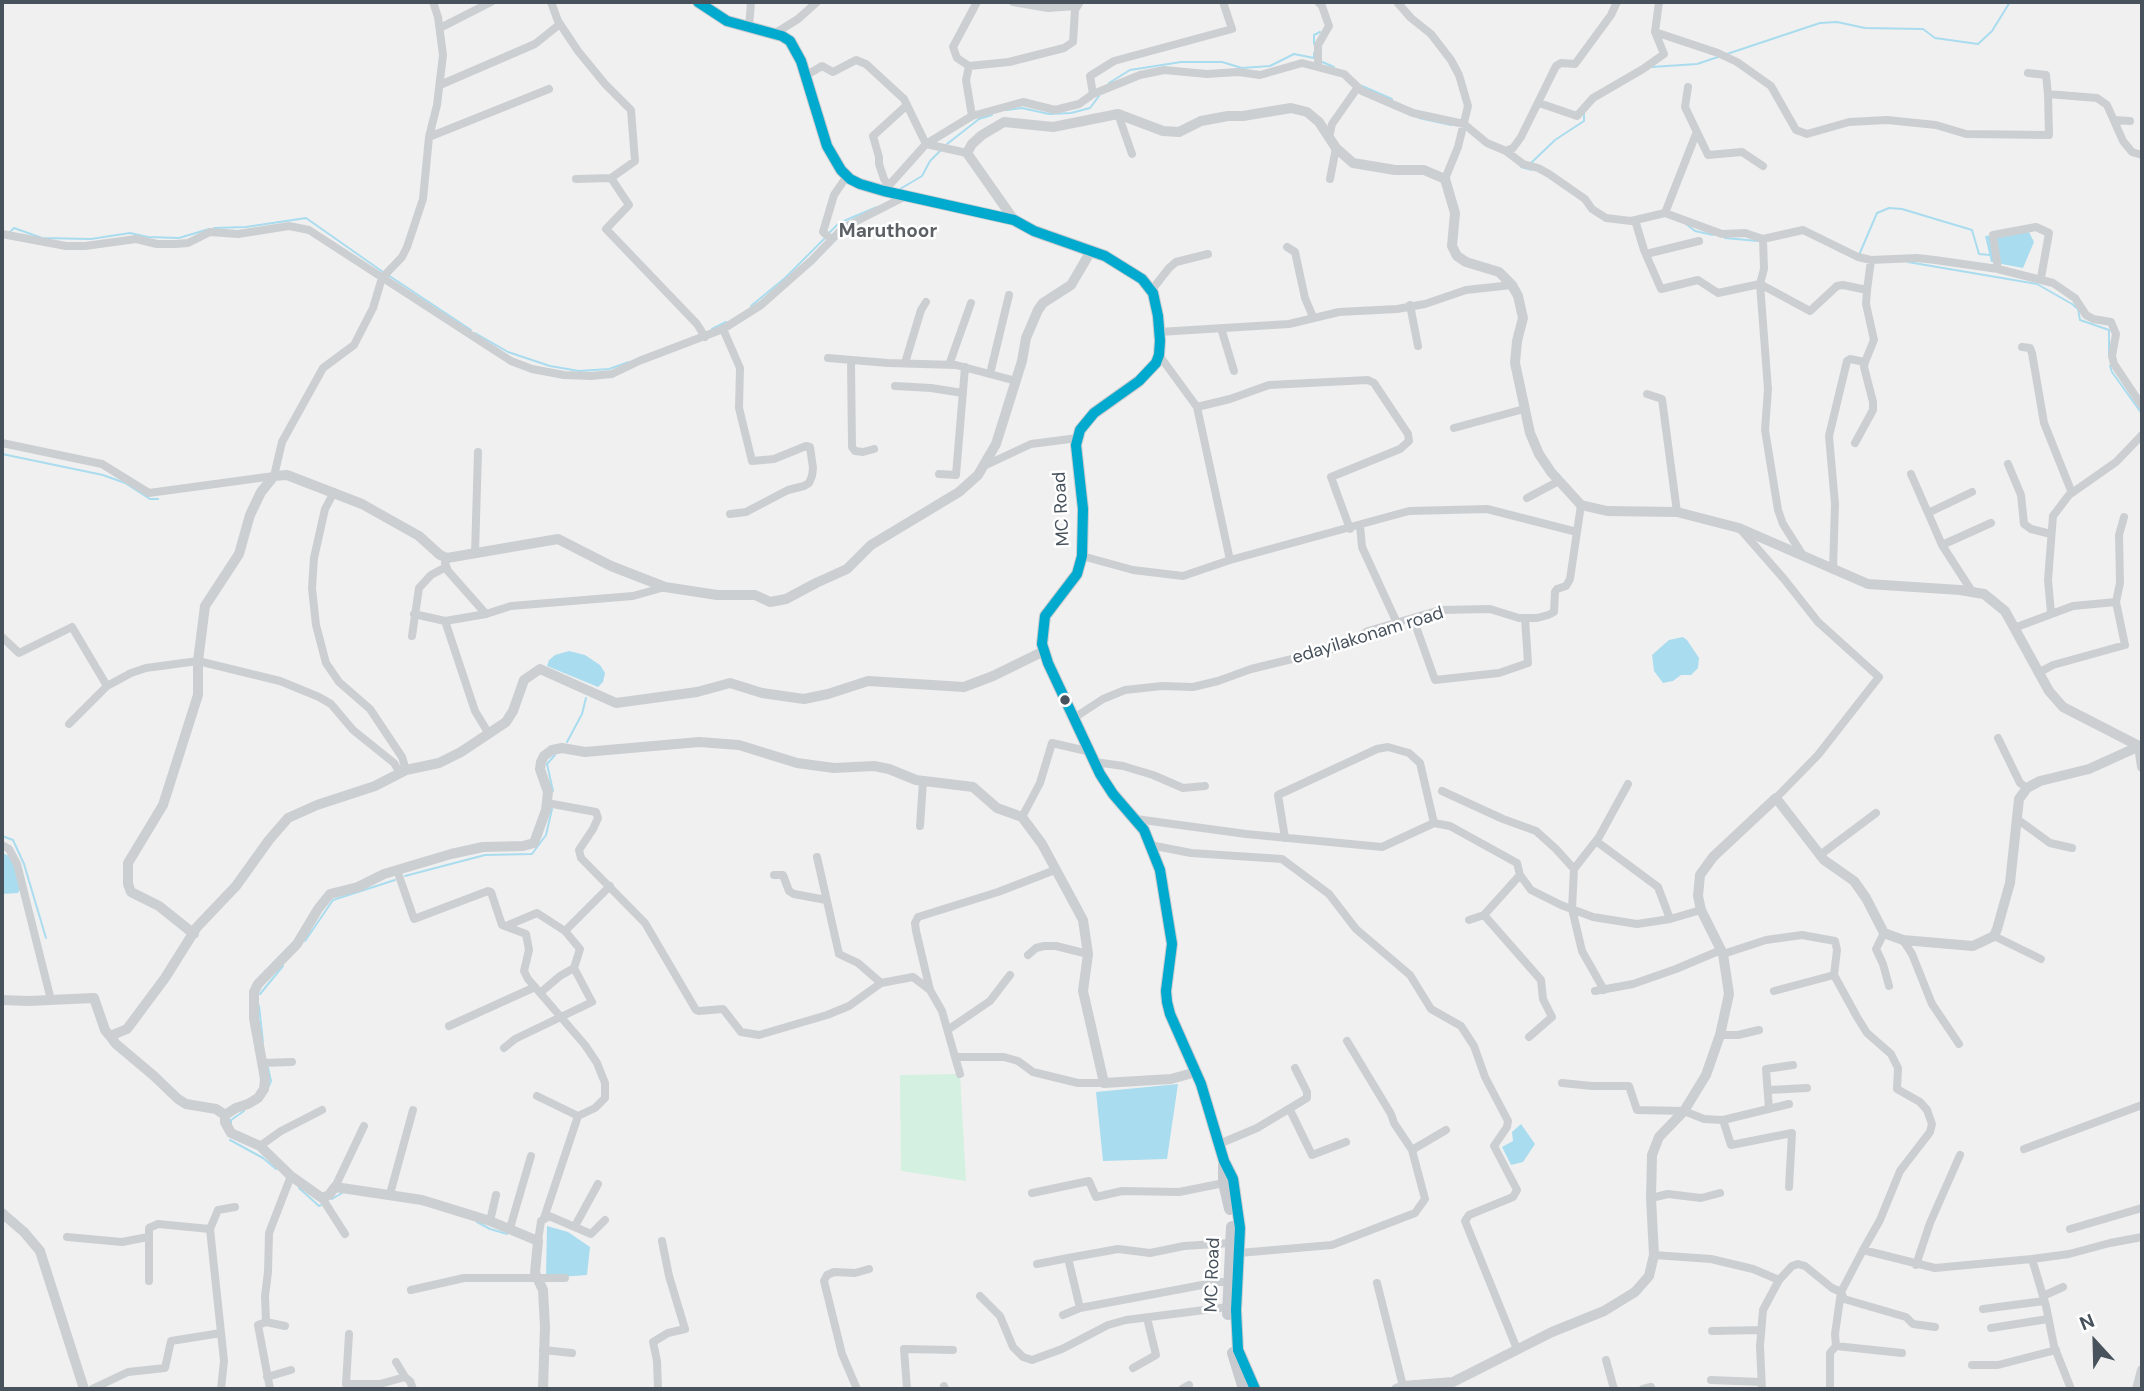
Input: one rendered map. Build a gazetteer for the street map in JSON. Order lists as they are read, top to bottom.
{
  "streets": {
    "main road": ["MC Road"],
    "street": ["edayilakonam road"]
  },
  "crossings": [
    ["MC Road", "edayilakonam road"]
  ],
  "districts": ["Maruthoor"],
  "north": "top"
}
